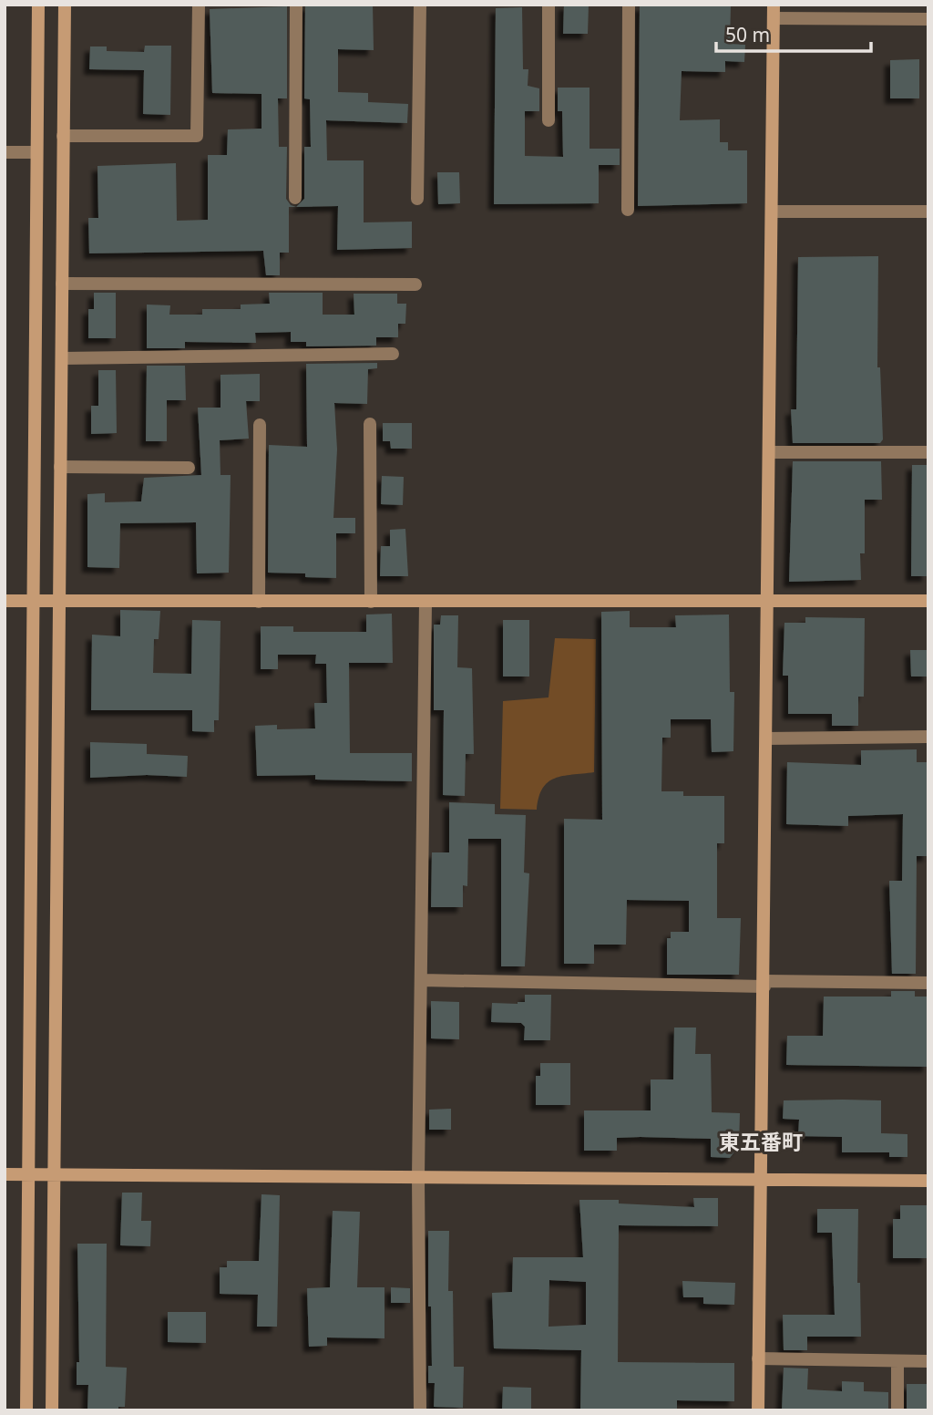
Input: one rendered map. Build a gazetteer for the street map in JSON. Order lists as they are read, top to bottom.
{
  "districts": ["東五番町"],
  "scale_bar": "50 m"
}
